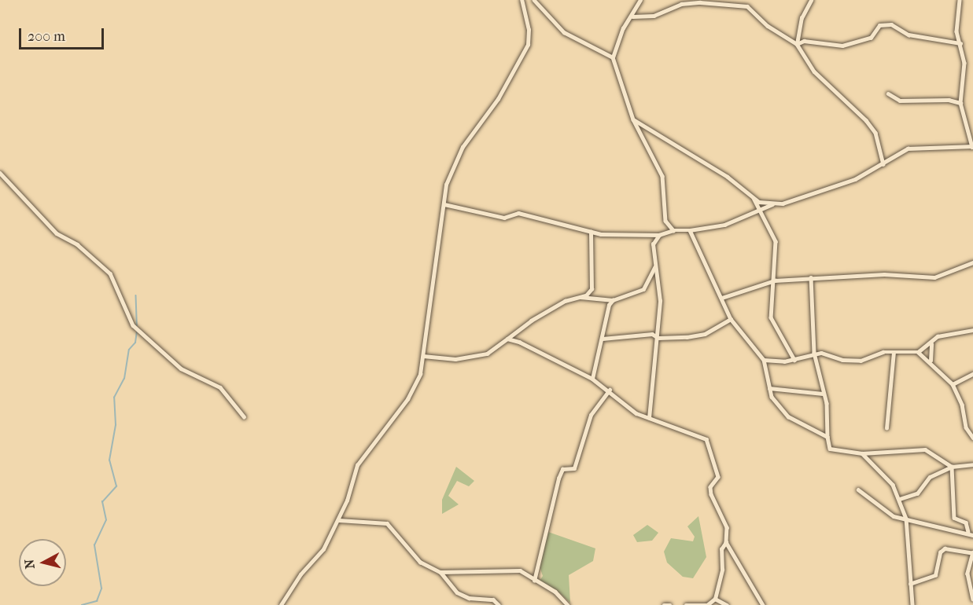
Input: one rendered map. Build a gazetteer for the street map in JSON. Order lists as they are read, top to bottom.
{
  "scale_bar": "200 m",
  "north": "left"
}
